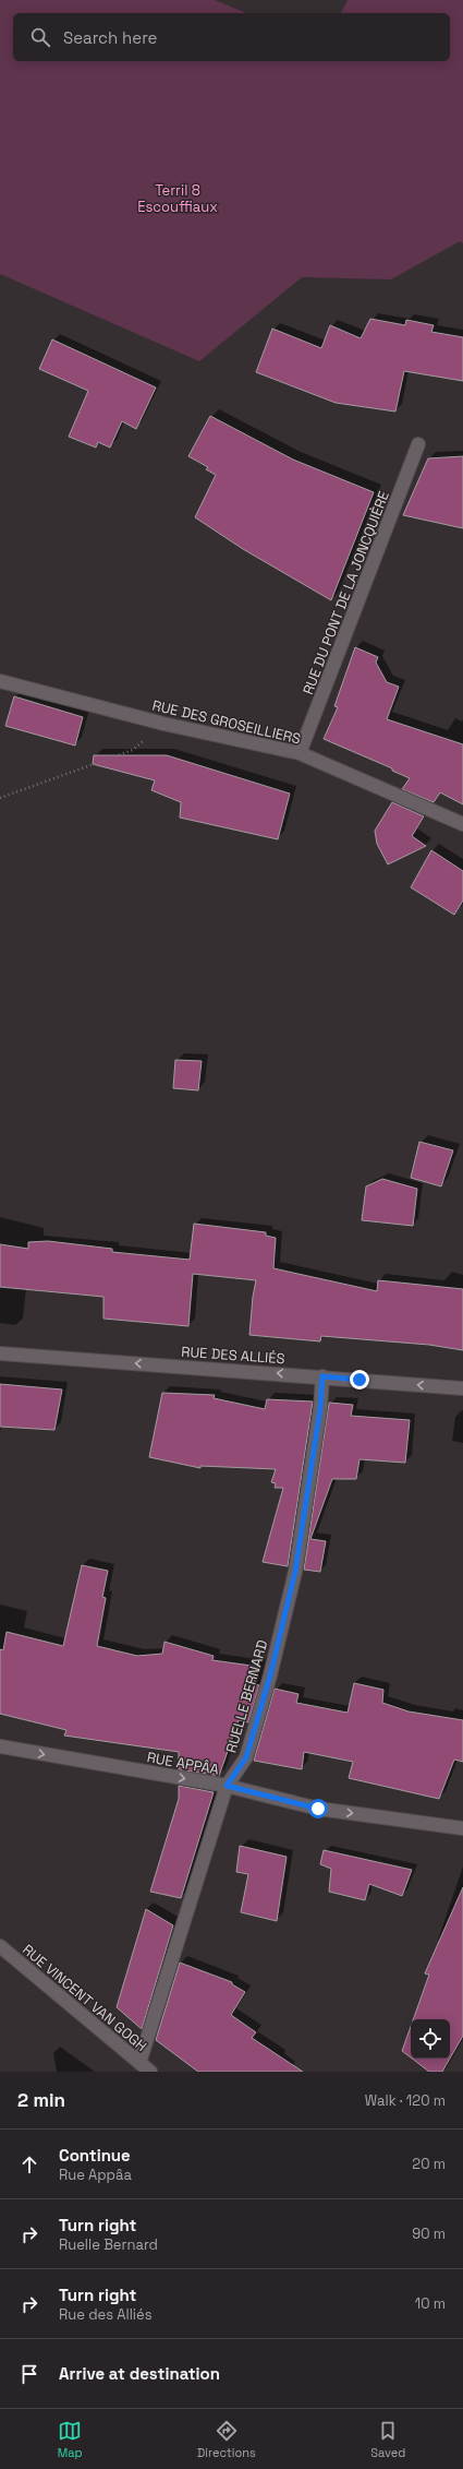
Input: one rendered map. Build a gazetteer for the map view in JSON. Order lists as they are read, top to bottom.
{
  "streets": {
    "street": [
      "RUE DU PONT DE LA JONCQUIÈRE",
      "RUE DES GROSEILLIERS",
      "RUE DES ALLIÉS",
      "RUELLE BERNARD",
      "RUE APPÂA",
      "RUE VINCENT VAN GOGH"
    ]
  },
  "crossings": [
    ["RUE DU PONT DE LA JONCQUIÈRE", "RUE DES GROSEILLIERS"],
    ["RUE DES ALLIÉS", "RUELLE BERNARD"],
    ["RUELLE BERNARD", "RUE APPÂA"],
    ["RUELLE BERNARD", "RUE VINCENT VAN GOGH"]
  ],
  "one_way": ["RUE DES ALLIÉS", "RUE APPÂA"],
  "parks": ["Terril 8 Escouffiaux"],
  "page": {
    "search": "Search here",
    "heading": ["2 min", "Walk · 120 m"],
    "list": [
      ["Continue", "Rue Appâa", "20 m"],
      ["Turn right", "Ruelle Bernard", "90 m"],
      ["Turn right", "Rue des Alliés", "10 m"],
      "Arrive at destination"
    ],
    "nav": ["Map", "Directions", "Saved"]
  }
}
